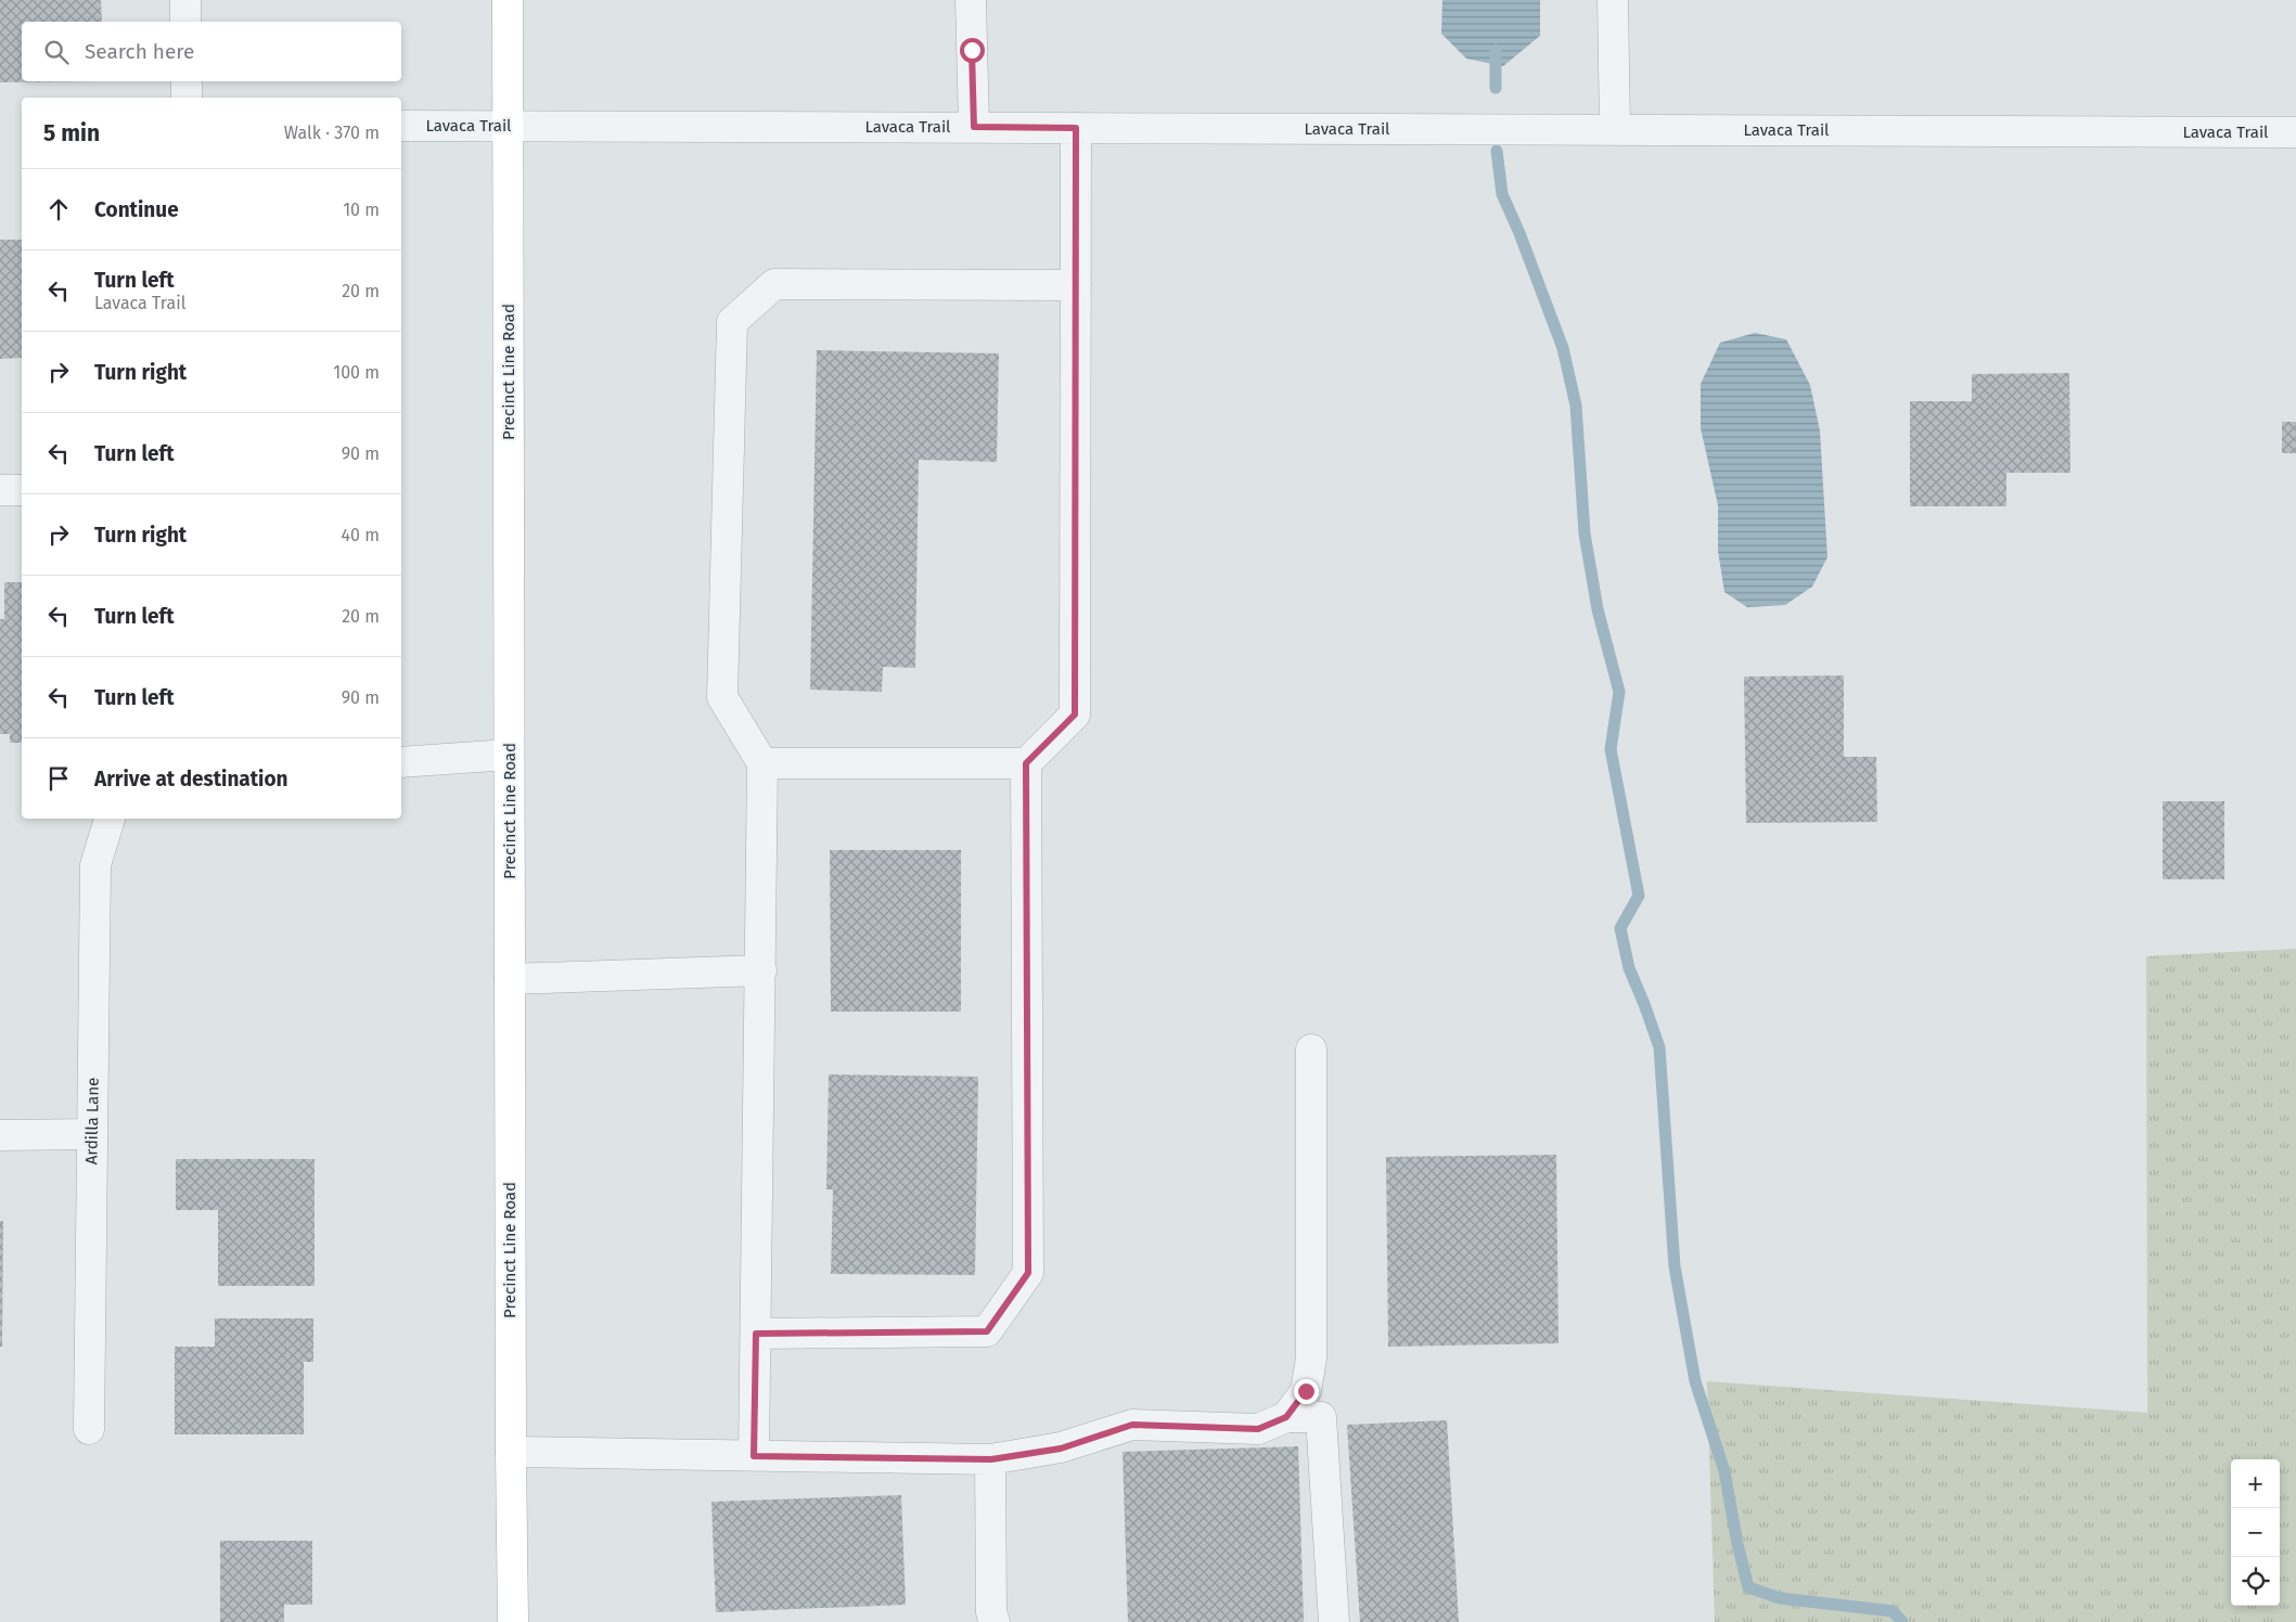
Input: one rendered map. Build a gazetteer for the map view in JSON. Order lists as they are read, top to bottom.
{
  "streets": {
    "main road": ["Precinct Line Road"],
    "street": ["Lavaca Trail", "Ardilla Lane"]
  },
  "crossings": [
    ["Lavaca Trail", "Precinct Line Road"]
  ],
  "page": {
    "search": "Search here",
    "heading": ["5 min", "Walk · 370 m"],
    "list": [
      ["Continue", "10 m"],
      ["Turn left", "Lavaca Trail", "20 m"],
      ["Turn right", "100 m"],
      ["Turn left", "90 m"],
      ["Turn right", "40 m"],
      ["Turn left", "20 m"],
      ["Turn left", "90 m"],
      "Arrive at destination"
    ],
    "map_buttons": ["+", "−"]
  }
}
